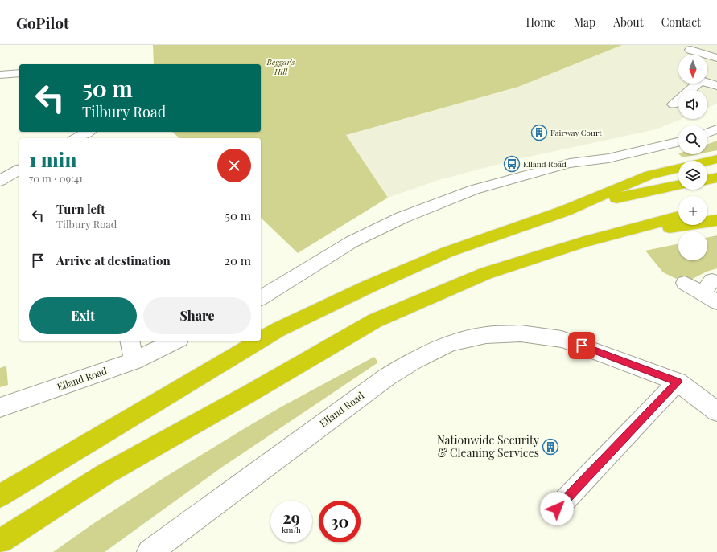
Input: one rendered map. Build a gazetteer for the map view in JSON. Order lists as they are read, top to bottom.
{
  "streets": {
    "street": ["Elland Road"]
  },
  "parks": ["Beggar's Hill"],
  "places": {
    "building": ["Fairway Court", "Nationwide Security & Cleaning Services"],
    "bus stop": ["Elland Road"]
  },
  "north": "bottom",
  "page": {
    "header": "GoPilot",
    "nav": [
      "Home",
      "Map",
      "About",
      "Contact"
    ],
    "map_buttons": ["+", "−"],
    "turn": ["50 m", "Tilbury Road"],
    "heading": ["1 min", "70 m · 09:41"],
    "list": [
      {
        "name": "Turn left",
        "note": "Tilbury Road",
        "value": "50 m"
      },
      {
        "name": "Arrive at destination",
        "value": "20 m"
      }
    ],
    "buttons": ["Exit", "Share"],
    "speed": "29 km/h",
    "limit": "30"
  }
}
